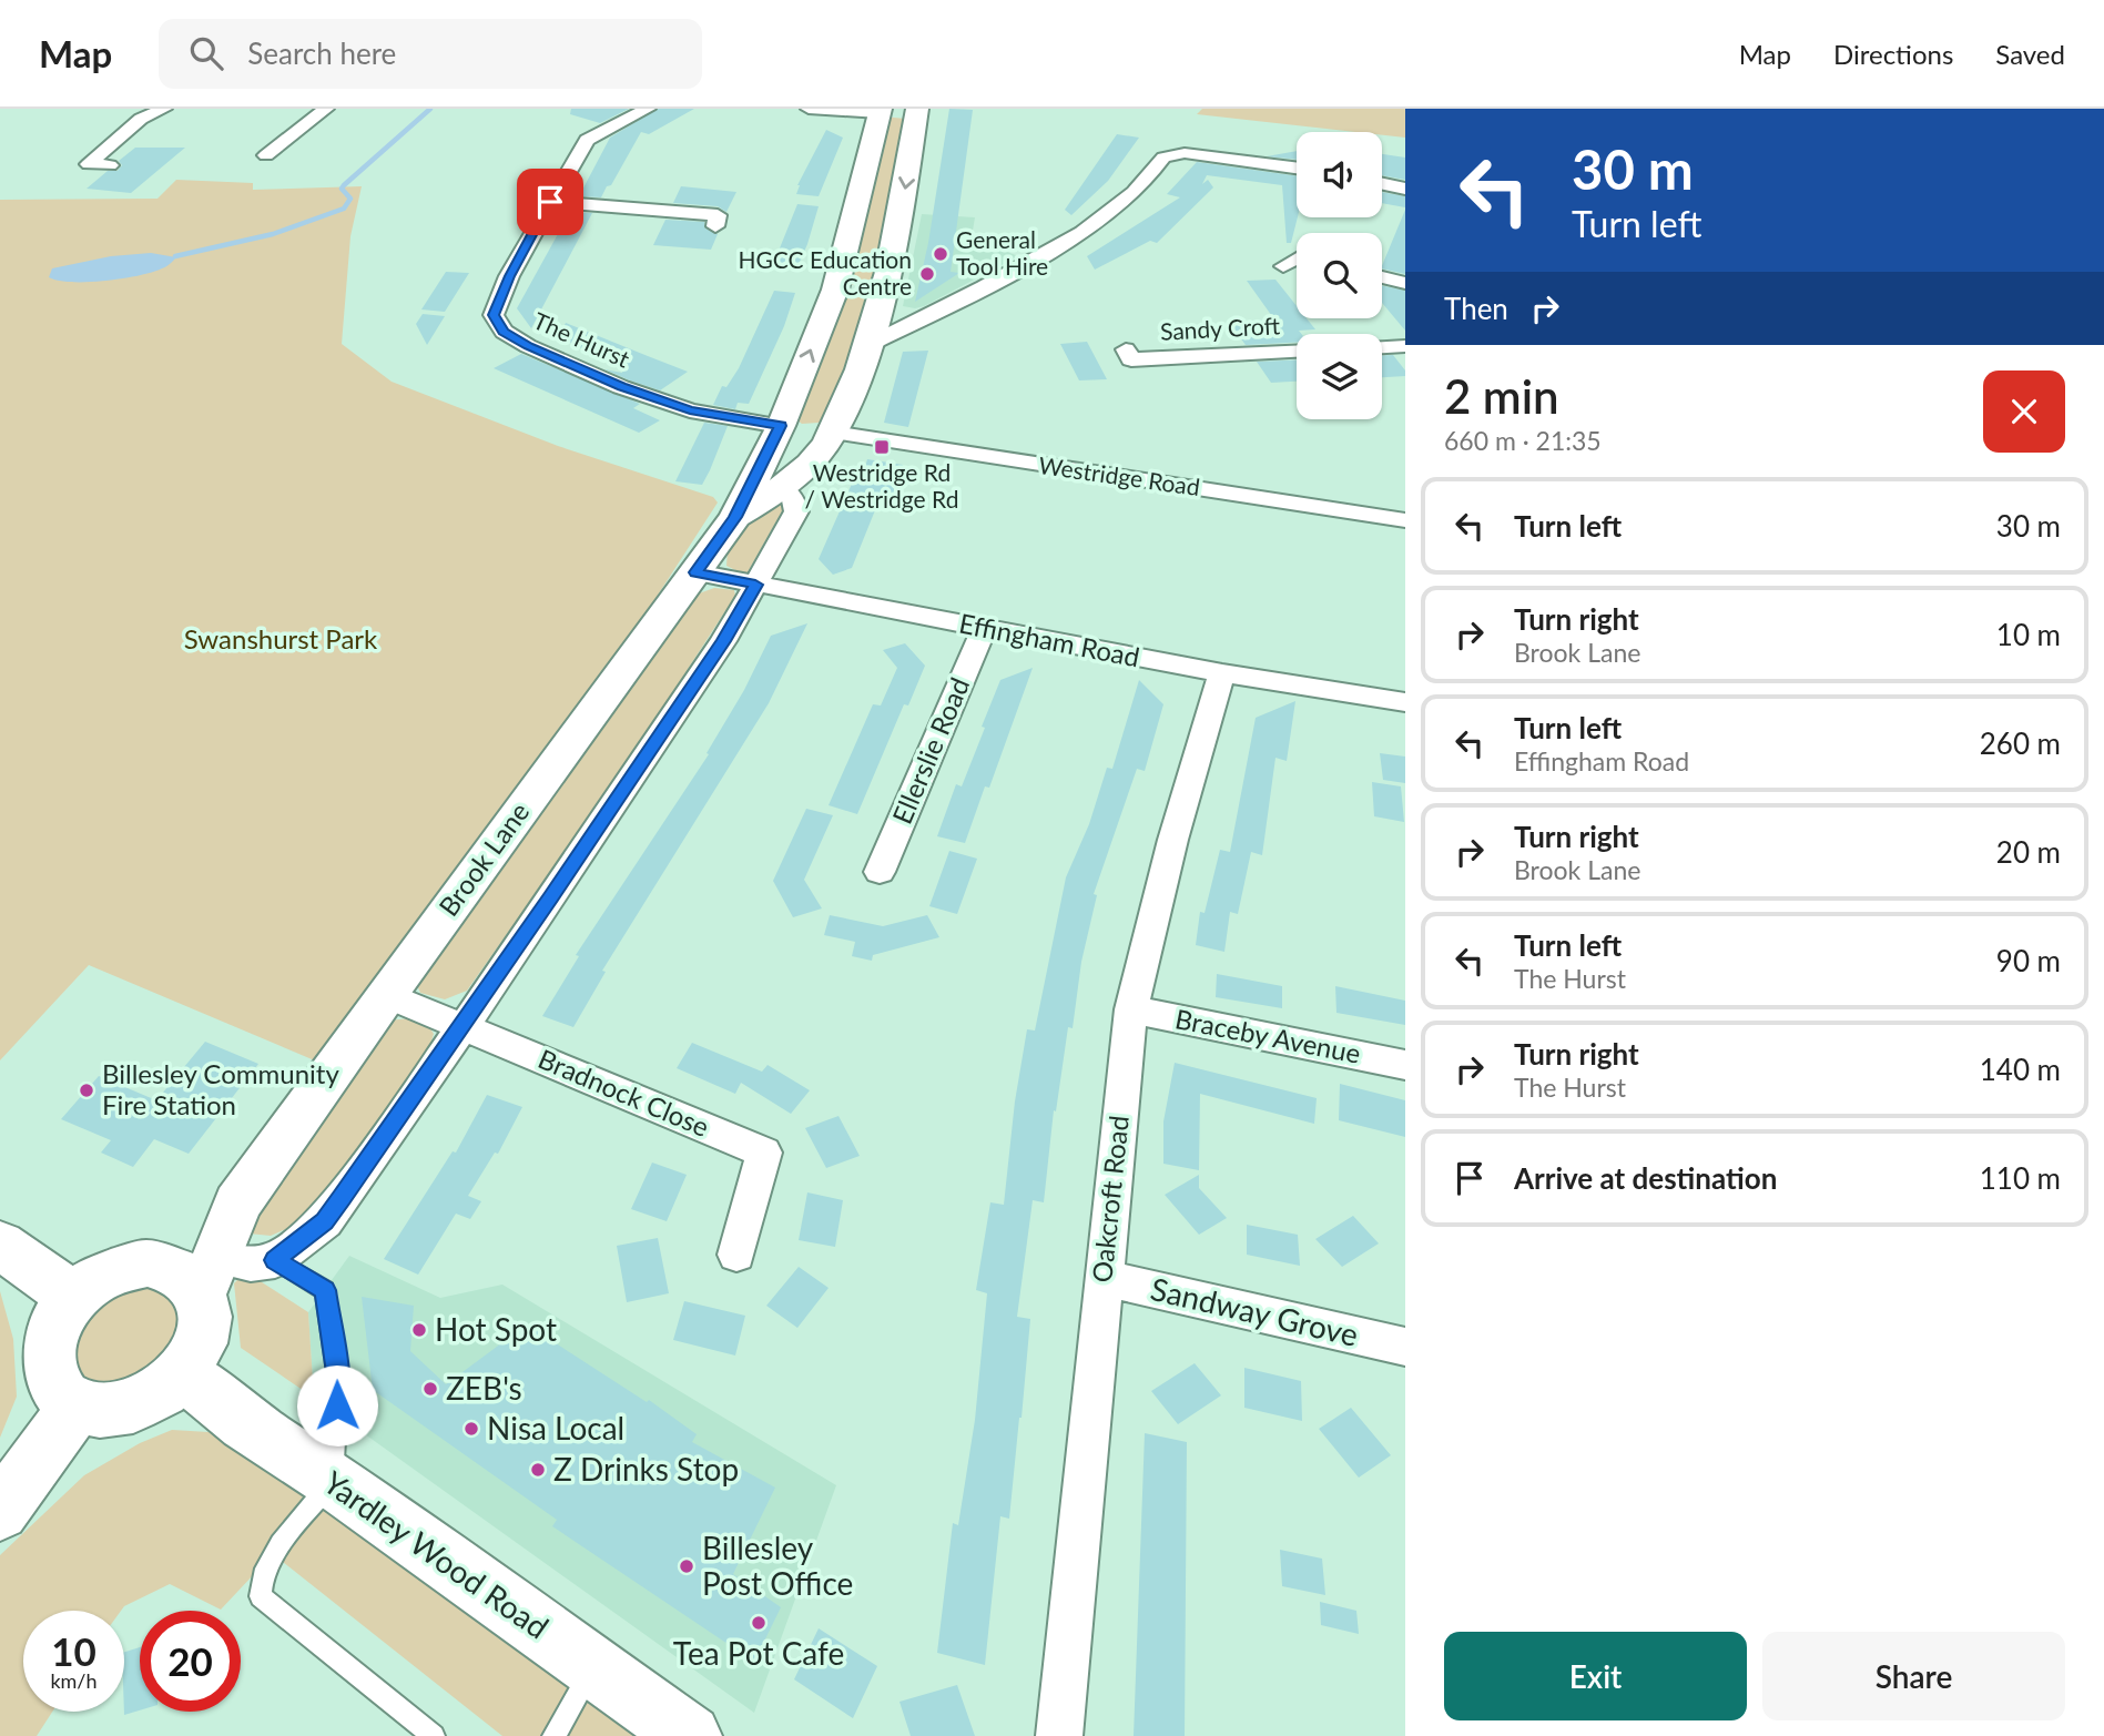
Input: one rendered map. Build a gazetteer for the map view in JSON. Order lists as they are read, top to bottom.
{
  "streets": {
    "main road": ["Brook Lane", "Yardley Wood Road"],
    "street": [
      "Sandy Croft",
      "The Hurst",
      "Westridge Road",
      "Effingham Road",
      "Ellerslie Road",
      "Braceby Avenue",
      "Bradnock Close",
      "Oakcroft Road",
      "Sandway Grove"
    ]
  },
  "crossings": [
    ["The Hurst", "Brook Lane"],
    ["Westridge Road", "Brook Lane"],
    ["Effingham Road", "Ellerslie Road"],
    ["Effingham Road", "Brook Lane"],
    ["Effingham Road", "Oakcroft Road"],
    ["Brook Lane", "Bradnock Close"],
    ["Brook Lane", "Yardley Wood Road"],
    ["Braceby Avenue", "Oakcroft Road"],
    ["Oakcroft Road", "Sandway Grove"]
  ],
  "parks": ["Swanshurst Park"],
  "places": {
    "other": [
      "General Tool Hire",
      "HGCC Education Centre",
      "Billesley Community Fire Station",
      "Hot Spot",
      "ZEB's",
      "Nisa Local",
      "Z Drinks Stop",
      "Billesley Post Office",
      "Tea Pot Cafe"
    ],
    "transit": ["Westridge Rd / Westridge Rd"]
  },
  "page": {
    "header": "Map",
    "search": "Search here",
    "nav": ["Map", "Directions", "Saved"],
    "turn": ["30 m", "Turn left"],
    "then": "Then",
    "heading": ["2 min", "660 m · 21:35"],
    "list": [
      {
        "name": "Turn left",
        "value": "30 m"
      },
      {
        "name": "Turn right",
        "note": "Brook Lane",
        "value": "10 m"
      },
      {
        "name": "Turn left",
        "note": "Effingham Road",
        "value": "260 m"
      },
      {
        "name": "Turn right",
        "note": "Brook Lane",
        "value": "20 m"
      },
      {
        "name": "Turn left",
        "note": "The Hurst",
        "value": "90 m"
      },
      {
        "name": "Turn right",
        "note": "The Hurst",
        "value": "140 m"
      },
      {
        "name": "Arrive at destination",
        "value": "110 m"
      }
    ],
    "speed": "10 km/h",
    "limit": "20",
    "buttons": ["Exit", "Share"]
  }
}
